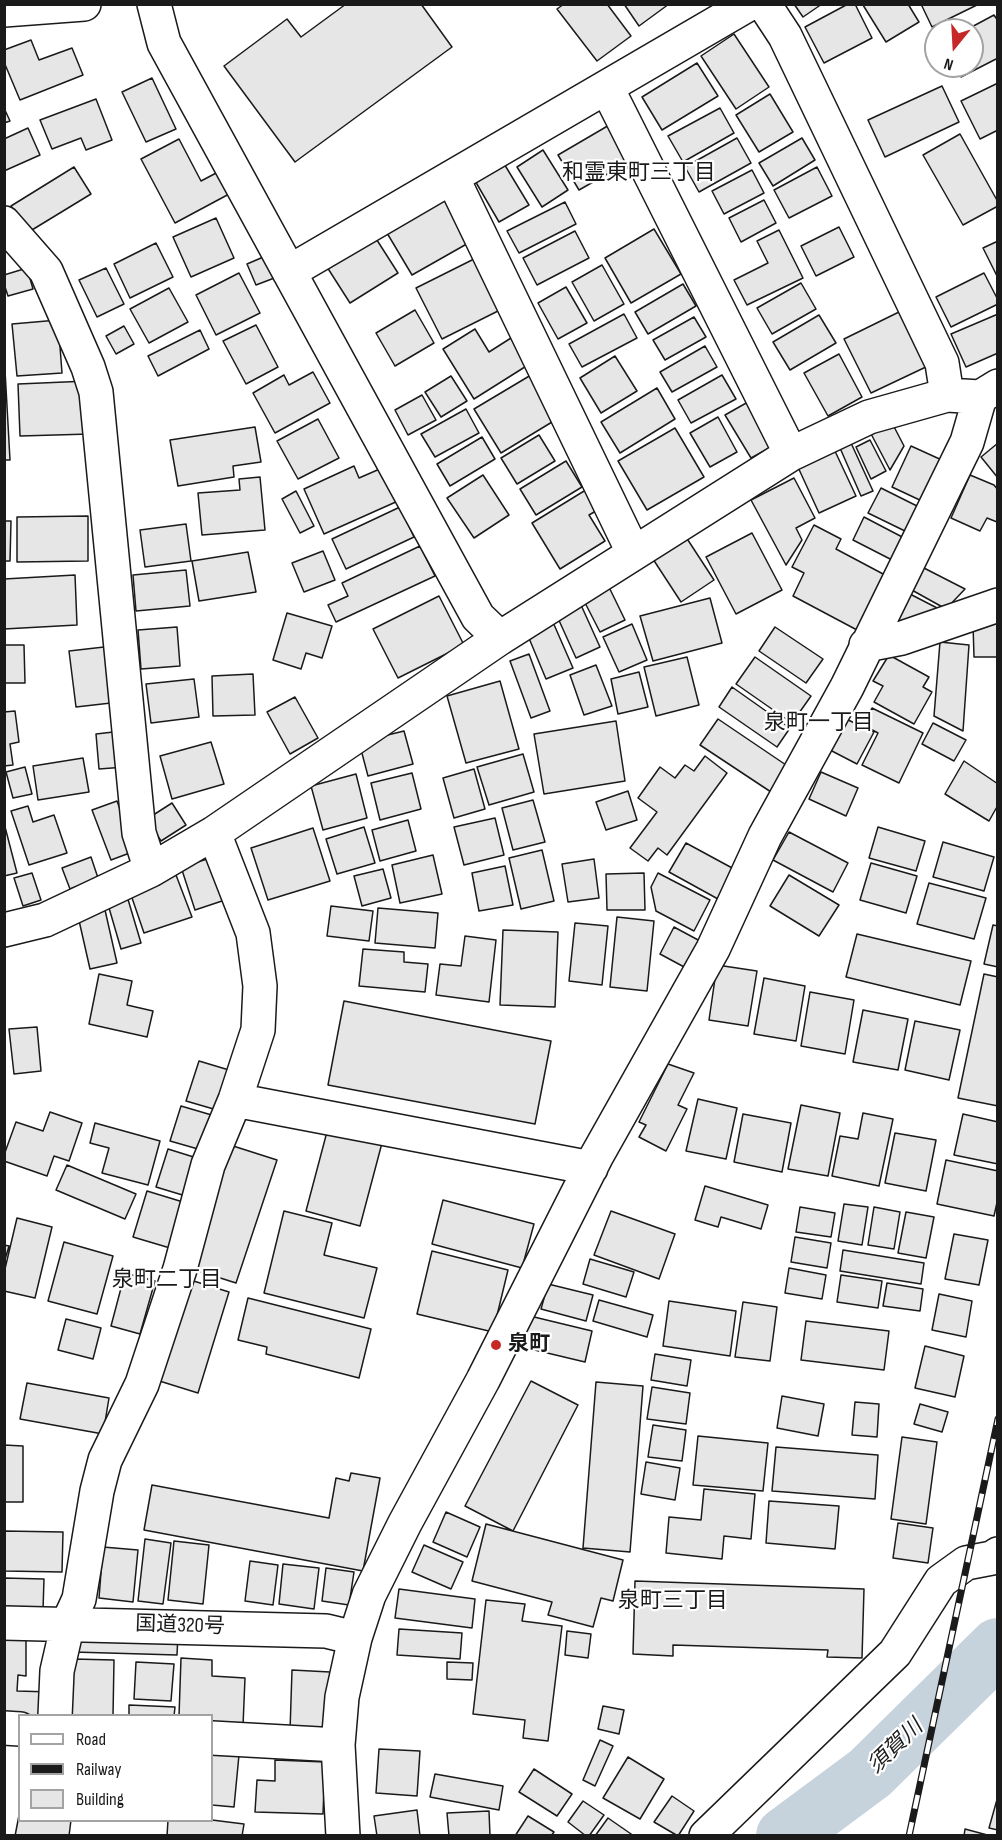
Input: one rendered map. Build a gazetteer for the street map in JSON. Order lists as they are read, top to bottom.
{
  "streets": {
    "street": ["国道320号"]
  },
  "districts": [
    "和霊東町三丁目",
    "泉町一丁目",
    "泉町二丁目",
    "泉町三丁目"
  ],
  "water": ["須賀川"],
  "places": ["泉町"],
  "legend": ["Road", "Railway", "Building"],
  "north": "bottom"
}
